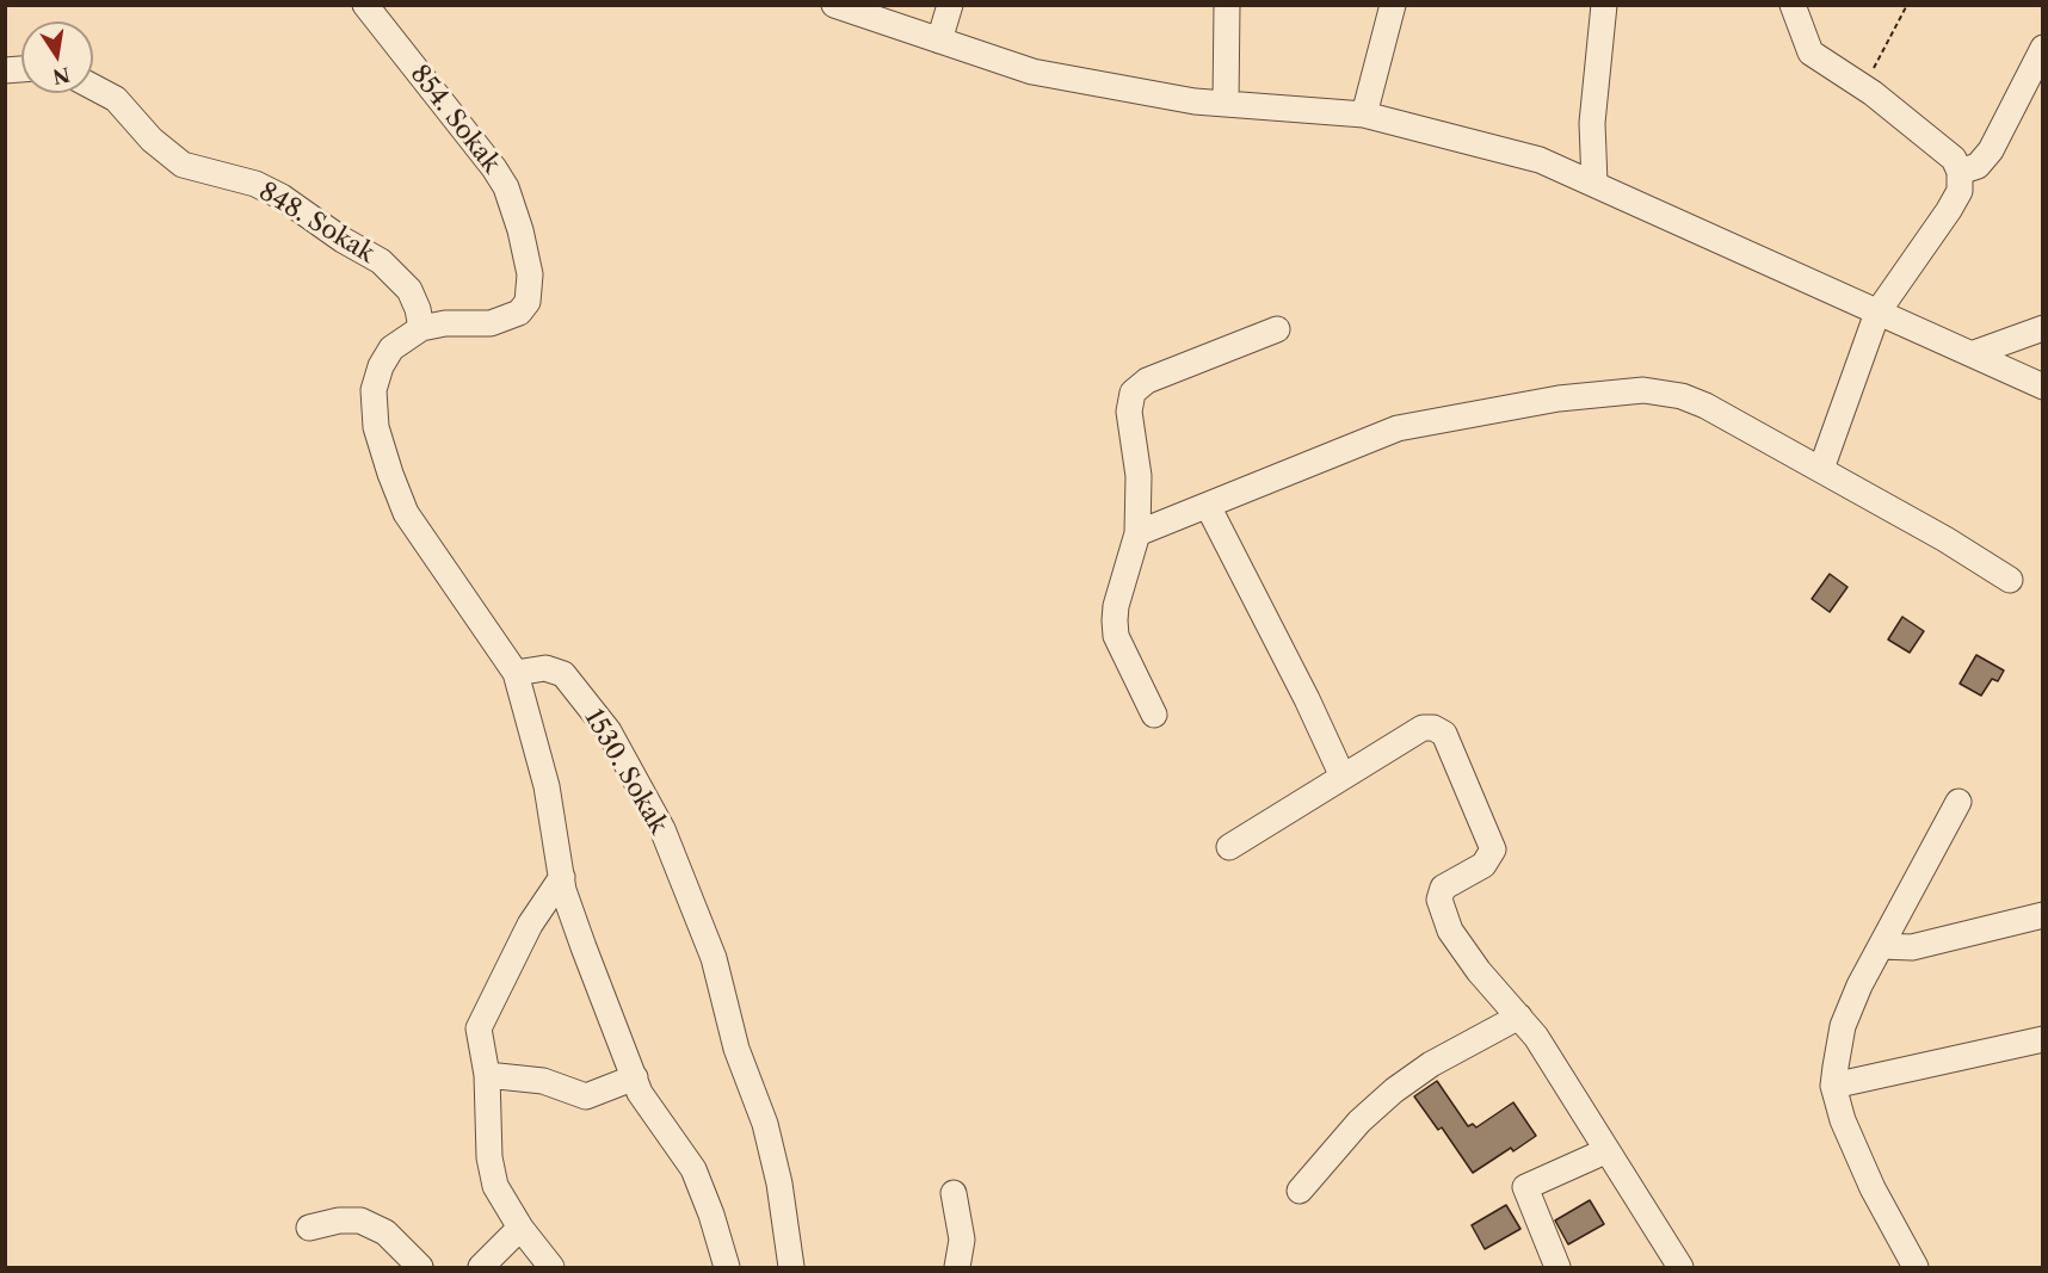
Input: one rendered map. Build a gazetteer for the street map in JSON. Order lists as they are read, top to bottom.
{
  "streets": {
    "street": ["854. Sokak", "848. Sokak", "1530. Sokak"]
  },
  "crossings": [
    ["854. Sokak", "848. Sokak"]
  ],
  "north": "bottom"
}
